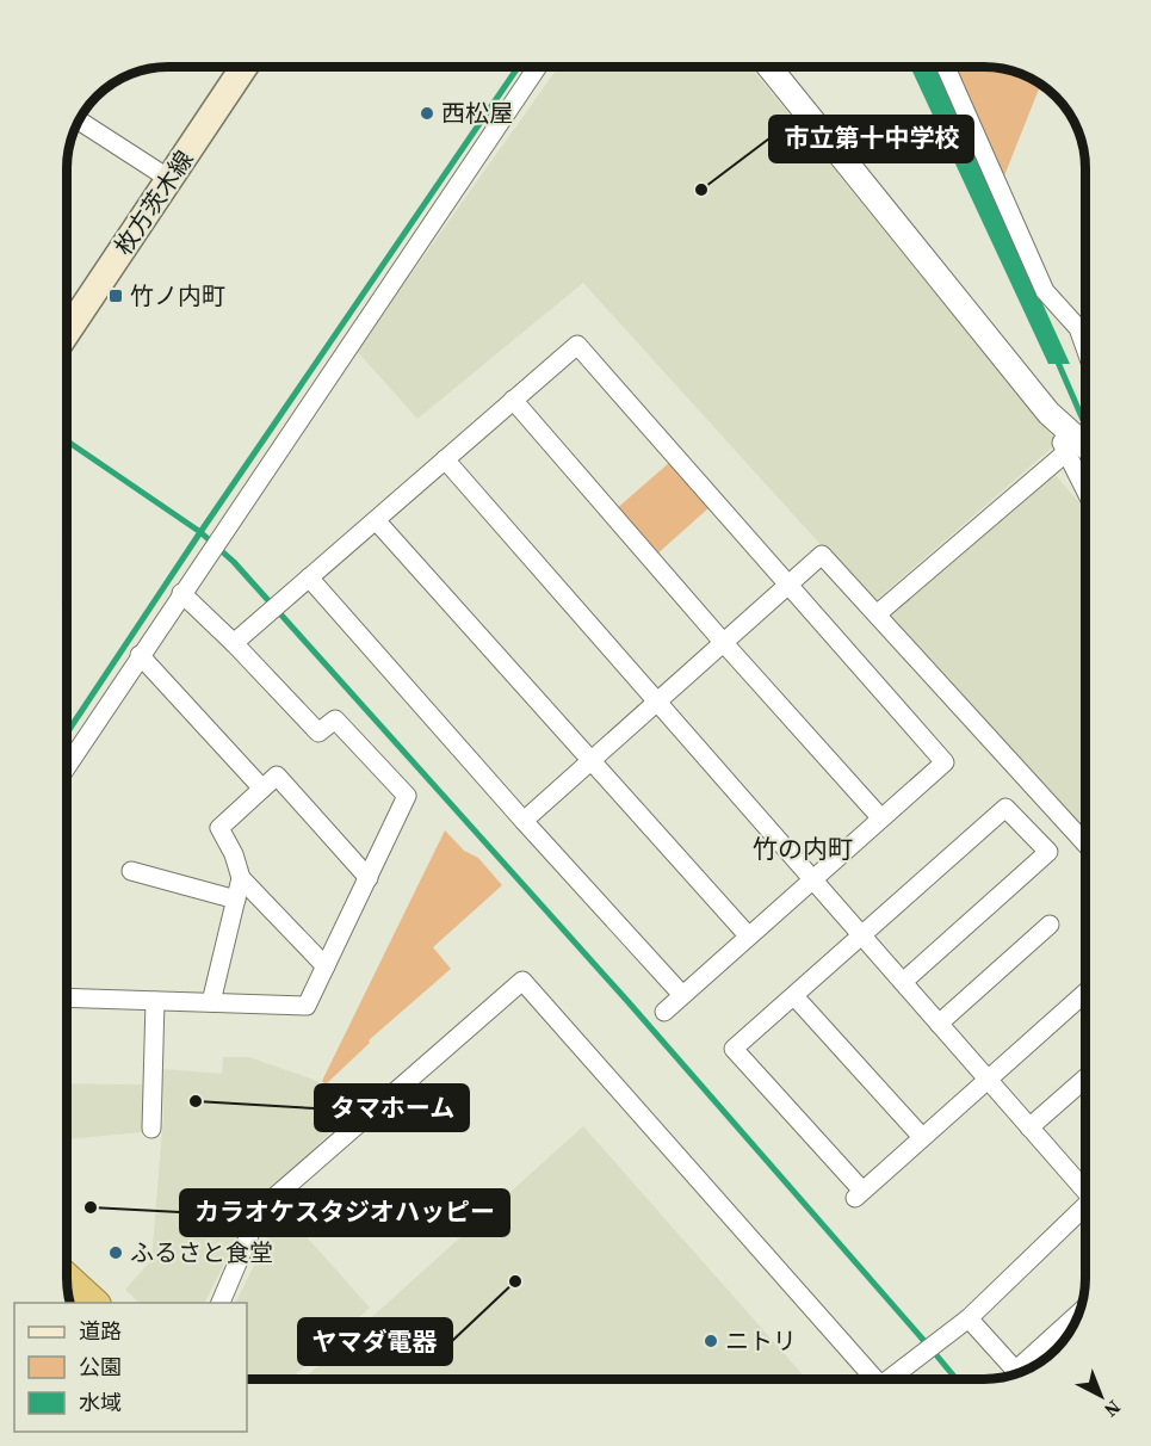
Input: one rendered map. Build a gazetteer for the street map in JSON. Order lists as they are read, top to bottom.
{
  "streets": {
    "main road": ["枚方茨木線"]
  },
  "districts": ["竹の内町"],
  "places": {
    "other": [
      "西松屋",
      "市立第十中学校",
      "タマホーム",
      "カラオケスタジオハッピー",
      "ふるさと食堂",
      "ヤマダ電器",
      "ニトリ"
    ],
    "transit": ["竹ノ内町"]
  },
  "legend": ["道路", "公園", "水域"],
  "north": "bottom right"
}
